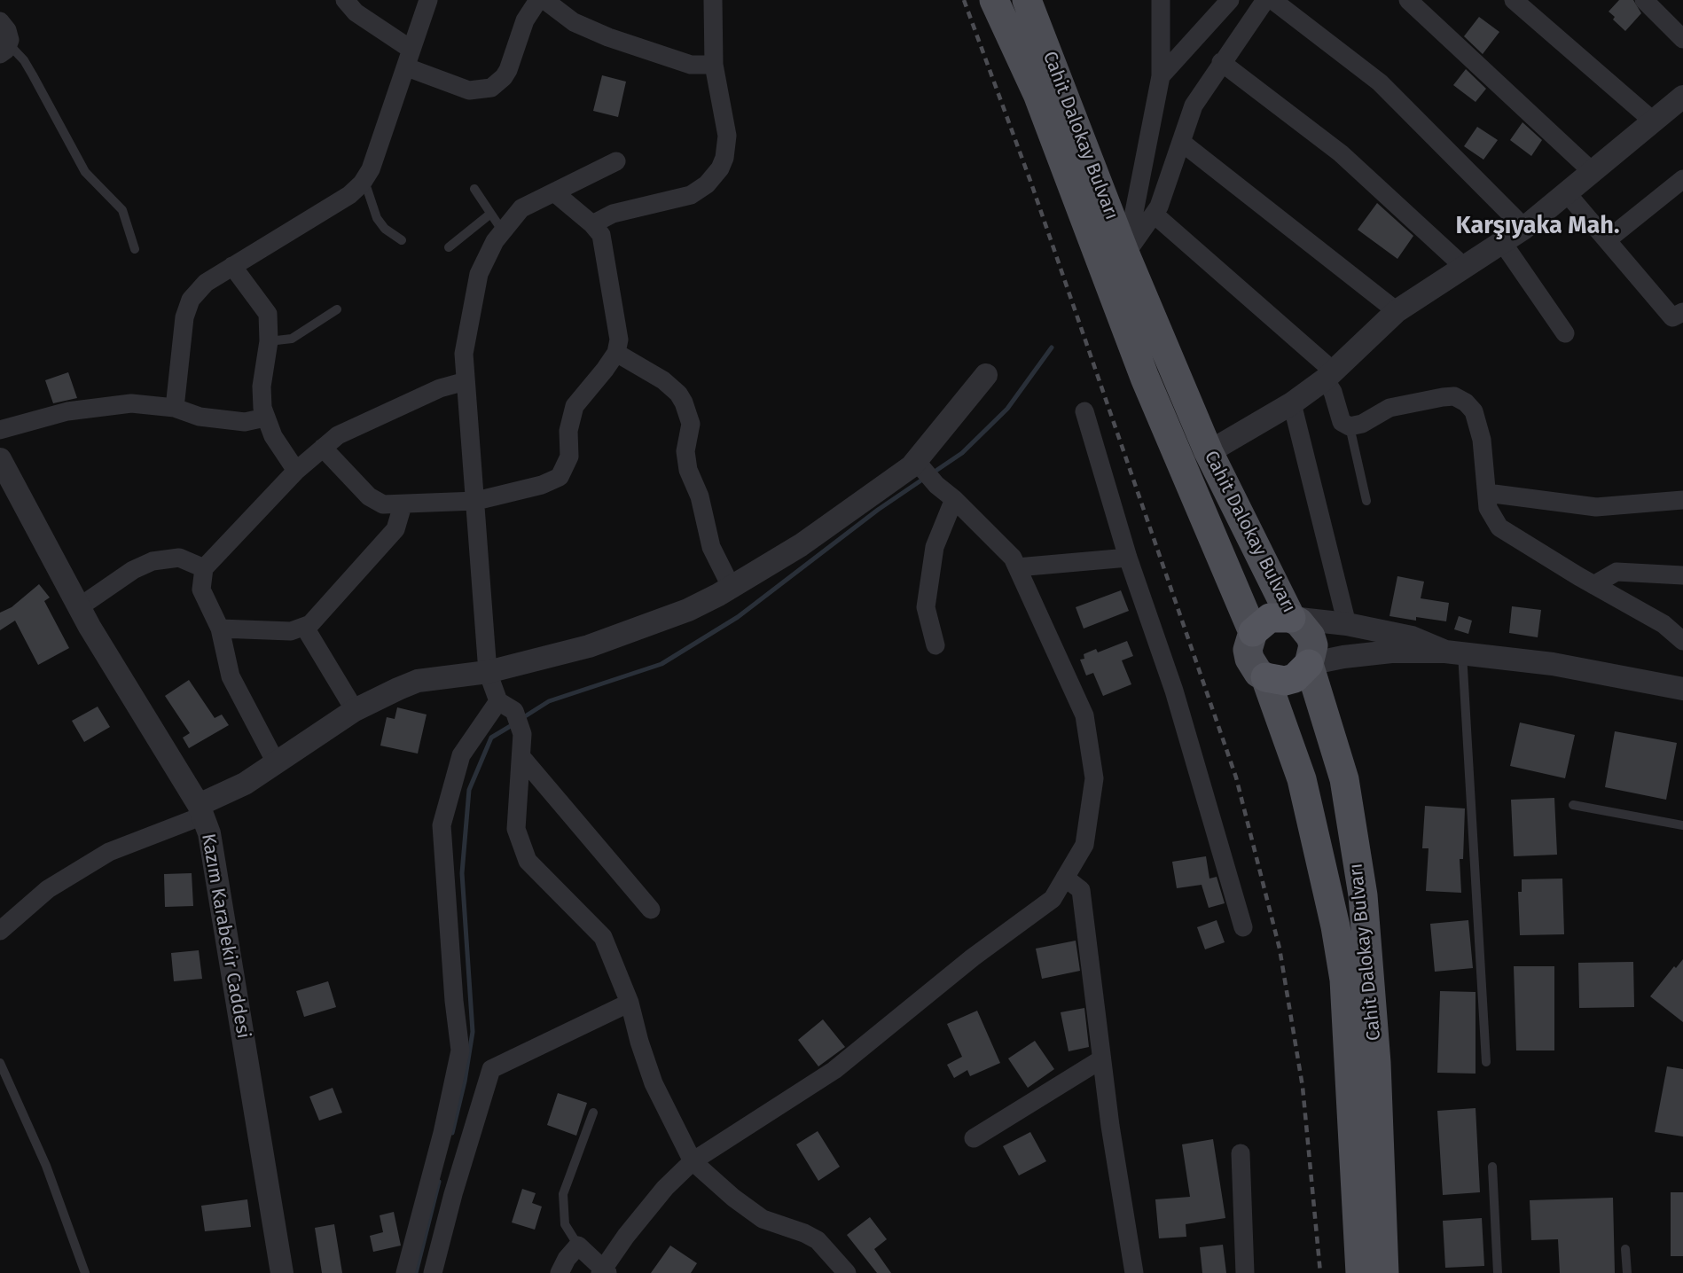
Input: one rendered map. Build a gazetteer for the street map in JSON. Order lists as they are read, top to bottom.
{
  "streets": {
    "main road": ["Cahit Dalokay Bulvarı"],
    "street": ["Kazım Karabekir Caddesi"]
  },
  "districts": ["Karşıyaka Mah."]
}
